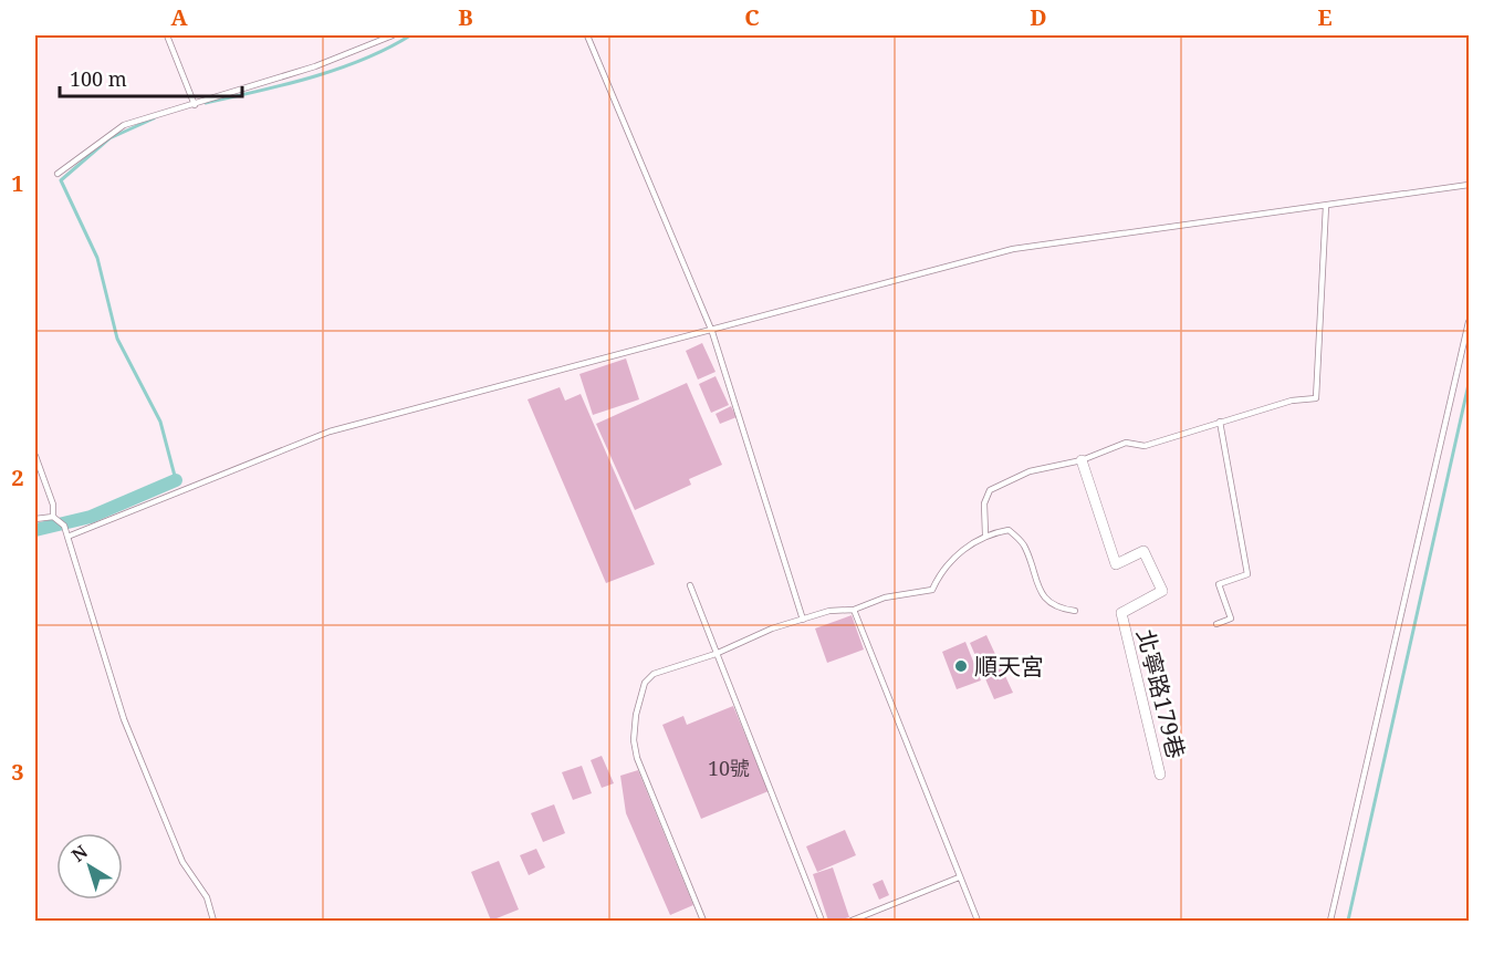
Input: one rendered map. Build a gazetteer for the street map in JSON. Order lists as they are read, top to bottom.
{
  "streets": {
    "street": ["北寧路179巷"]
  },
  "places": ["順天宮"],
  "house_numbers": ["10號"],
  "scale_bar": "100 m",
  "north": "top left",
  "grid": {
    "columns": [
      "A",
      "B",
      "C",
      "D",
      "E"
    ],
    "rows": ["1", "2", "3"]
  }
}
